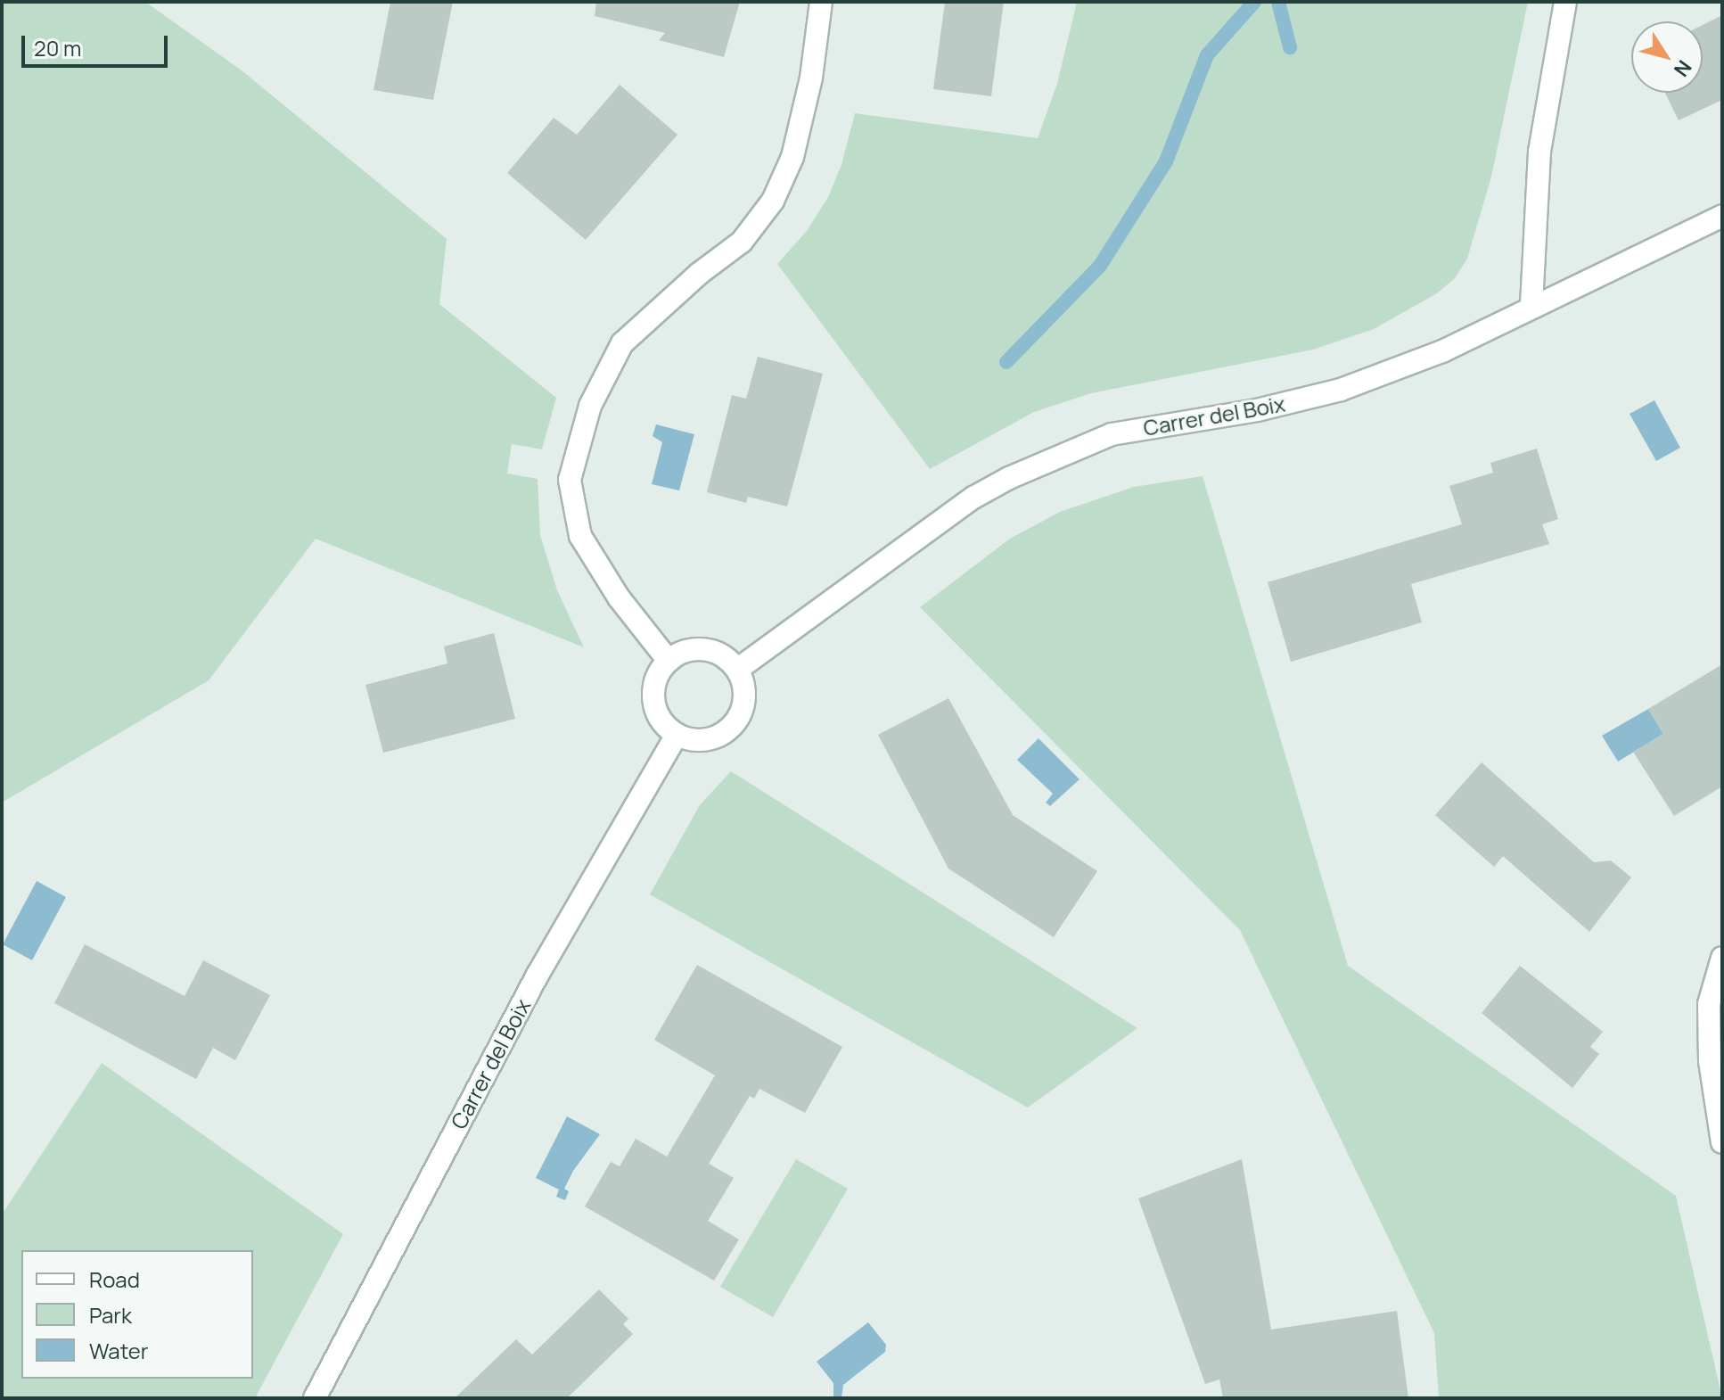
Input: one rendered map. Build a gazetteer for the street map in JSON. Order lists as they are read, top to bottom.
{
  "streets": {
    "street": ["Carrer del Boix"]
  },
  "legend": ["Road", "Park", "Water"],
  "scale_bar": "20 m",
  "north": "bottom right"
}
